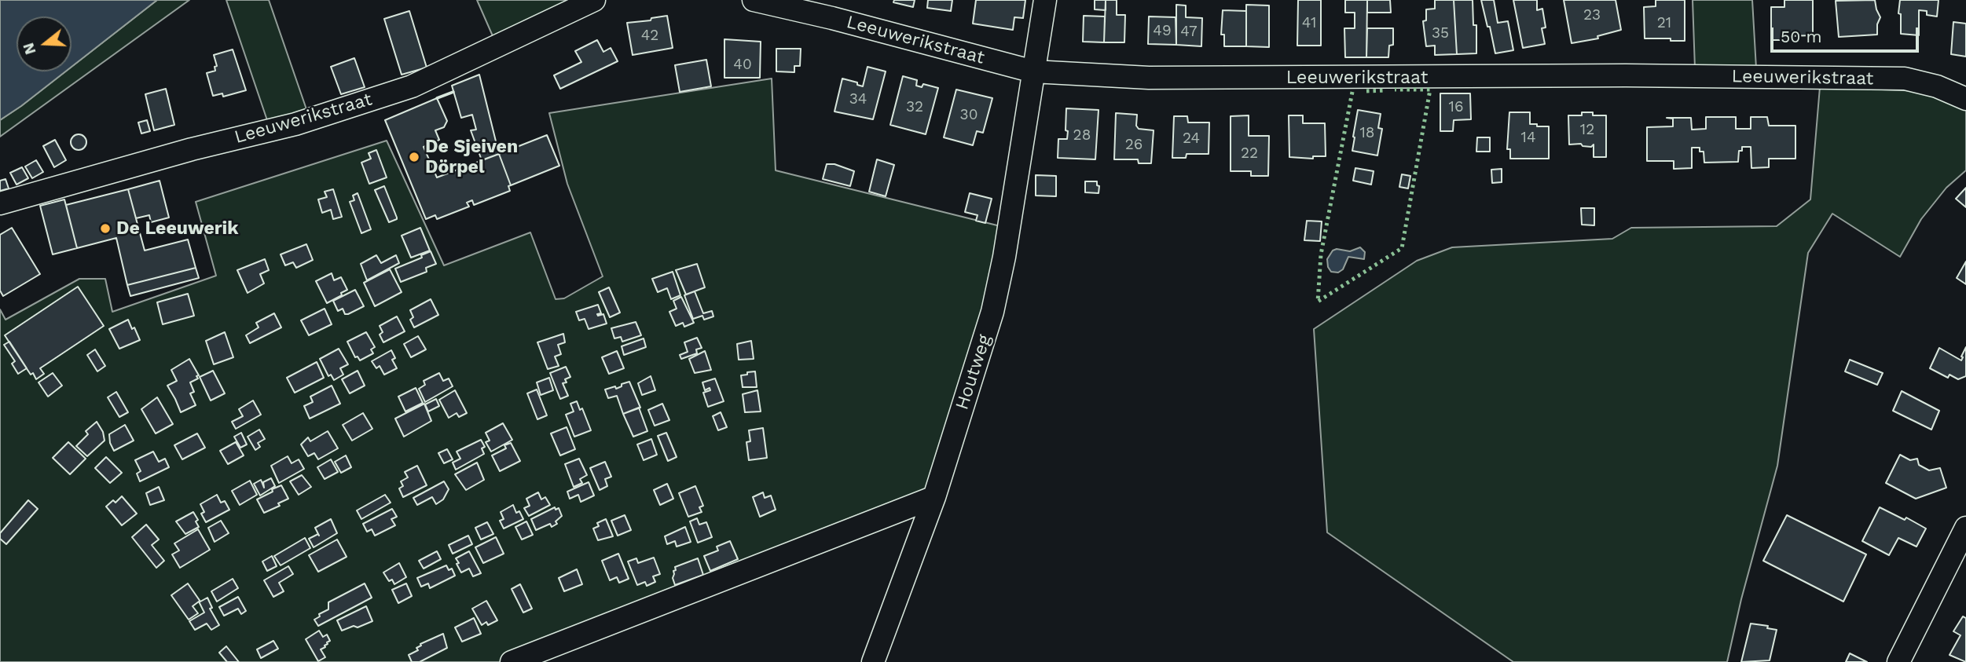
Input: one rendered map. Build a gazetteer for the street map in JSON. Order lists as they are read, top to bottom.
{
  "streets": {
    "street": ["Leeuwerikstraat", "Houtweg"]
  },
  "crossings": [
    ["Leeuwerikstraat", "Houtweg"]
  ],
  "places": ["De Sjeiven Dörpel", "De Leeuwerik"],
  "house_numbers": [
    "23",
    "41",
    "21",
    "49",
    "47",
    "35",
    "42",
    "40",
    "34",
    "32",
    "16",
    "30",
    "12",
    "18",
    "28",
    "14",
    "24",
    "26",
    "22"
  ],
  "scale_bar": "50 m",
  "north": "left"
}
